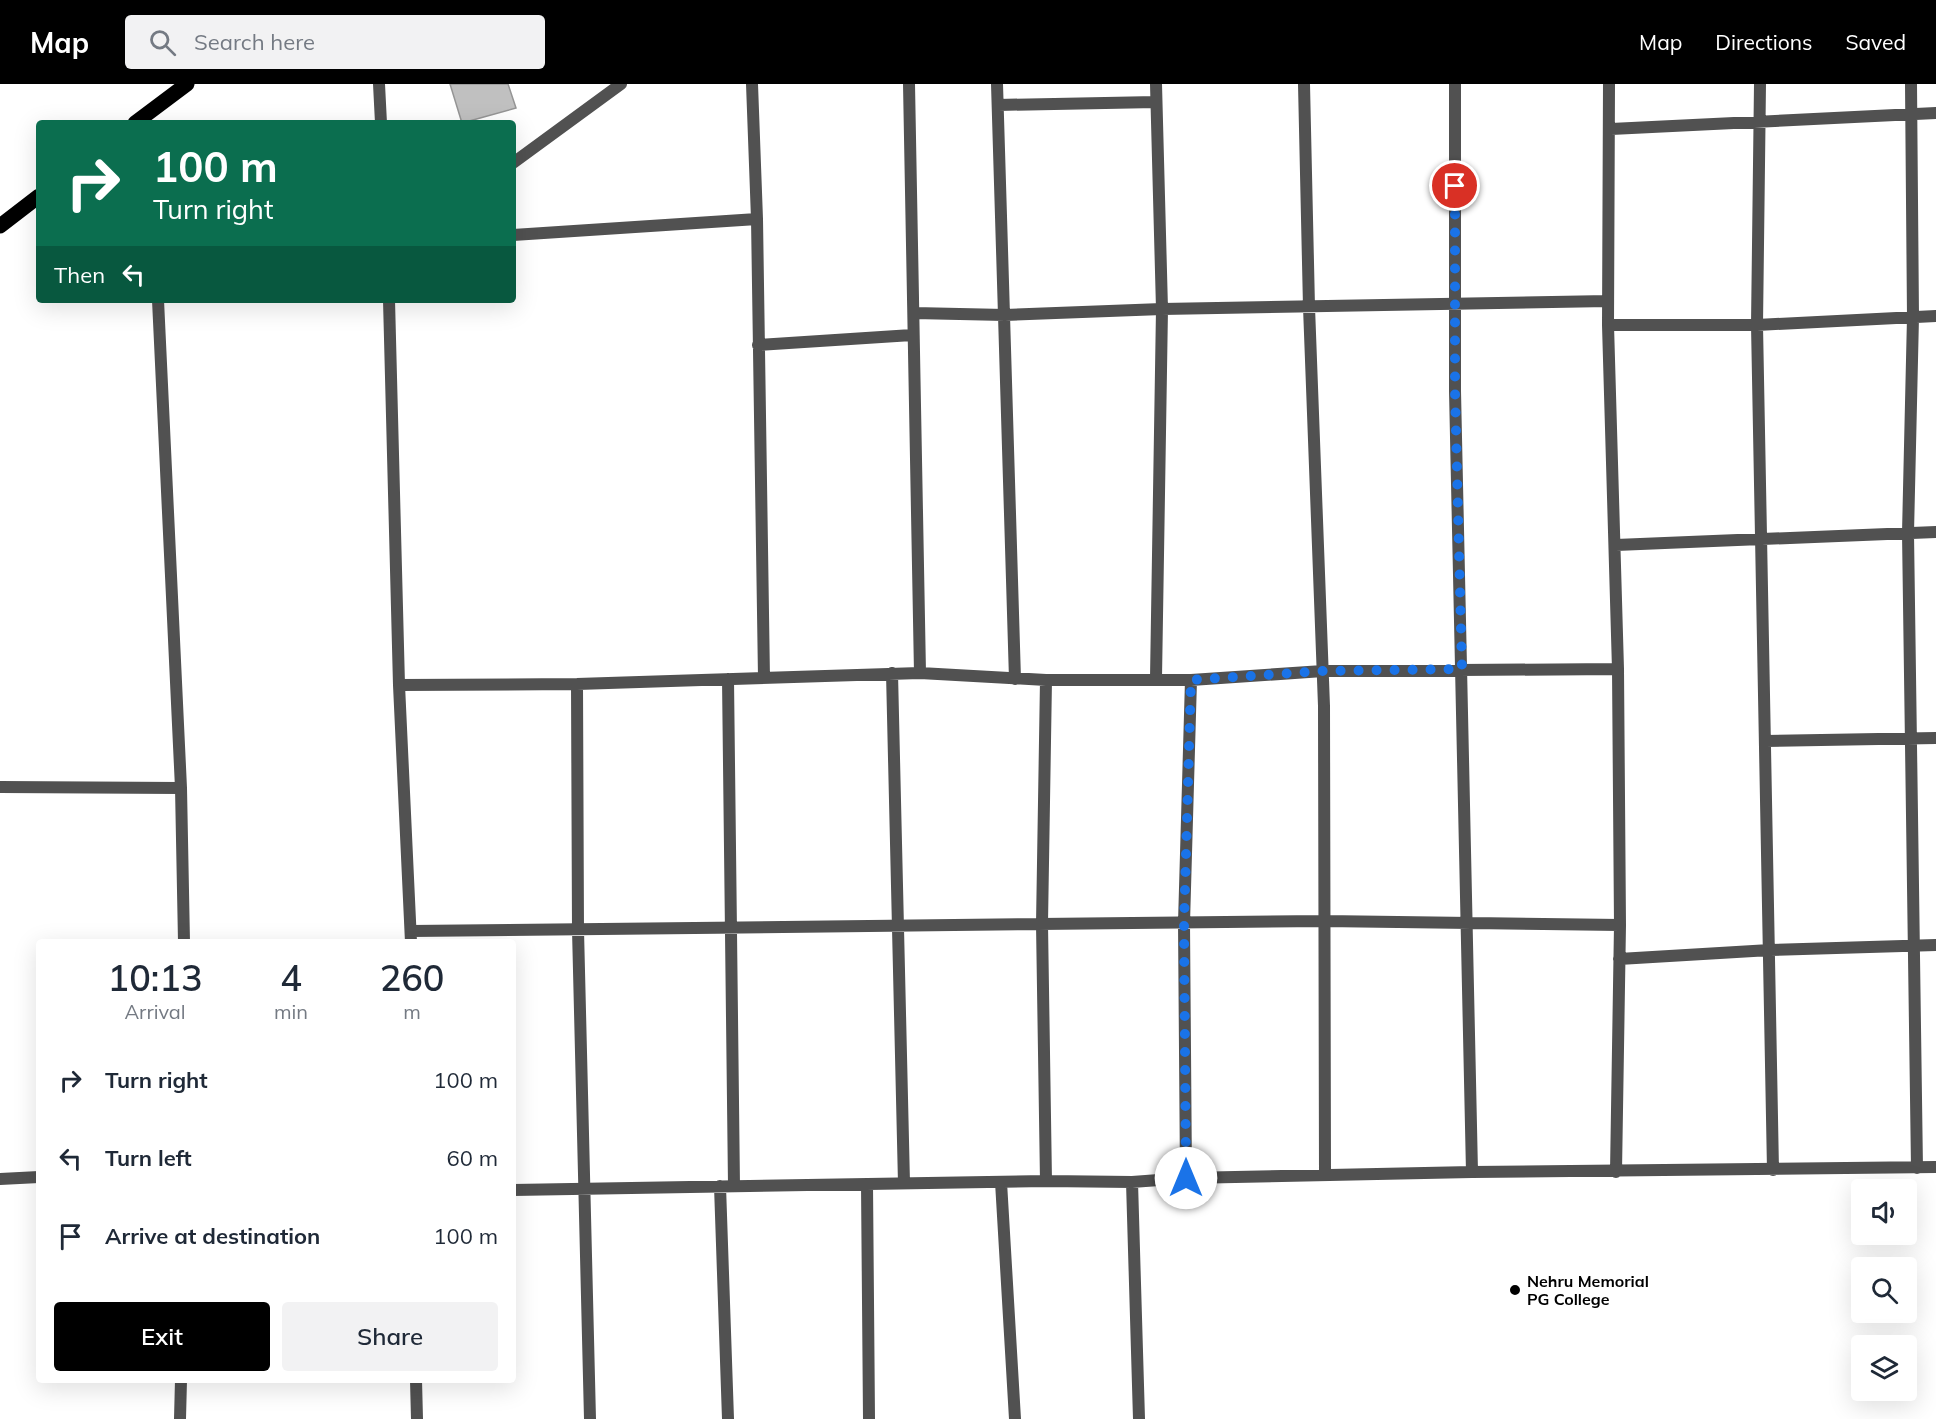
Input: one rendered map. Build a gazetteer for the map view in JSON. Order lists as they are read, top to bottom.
{
  "places": ["Nehru Memorial PG College"],
  "page": {
    "header": "Map",
    "search": "Search here",
    "nav": ["Map", "Directions", "Saved"],
    "turn": ["100 m", "Turn right"],
    "then": "Then",
    "eta": [
      "10:13",
      "Arrival",
      "4",
      "min",
      "260",
      "m"
    ],
    "list": [
      {
        "name": "Turn right",
        "value": "100 m"
      },
      {
        "name": "Turn left",
        "value": "60 m"
      },
      {
        "name": "Arrive at destination",
        "value": "100 m"
      }
    ],
    "buttons": ["Exit", "Share"]
  }
}
